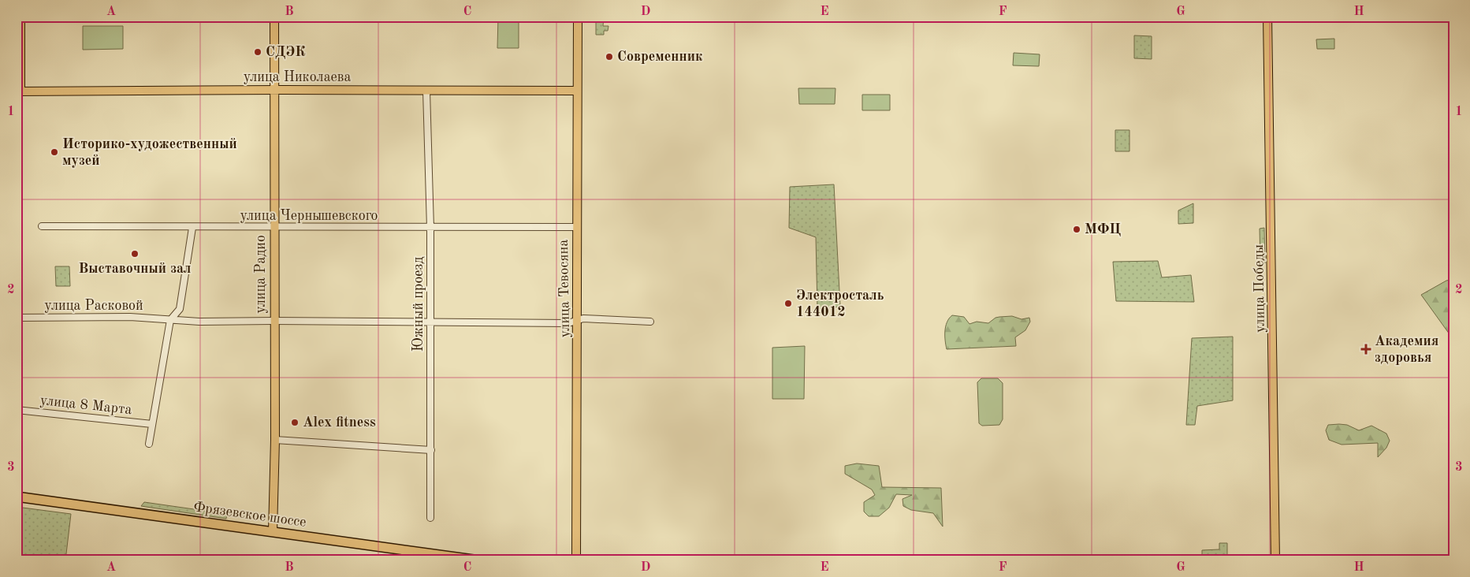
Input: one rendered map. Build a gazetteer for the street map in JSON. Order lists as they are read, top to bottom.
{
  "streets": {
    "highway": ["Фрязевское шоссе"],
    "main road": [
      "улица Николаева",
      "улица Радио",
      "улица Тевосяна",
      "улица Победы"
    ],
    "street": [
      "улица Чернышевского",
      "Южный проезд",
      "улица Расковой",
      "улица 8 Марта"
    ]
  },
  "crossings": [
    ["улица Николаева", "улица Радио"],
    ["улица Николаева", "улица Тевосяна"],
    ["улица Николаева", "Южный проезд"],
    ["улица Чернышевского", "улица Радио"],
    ["улица Чернышевского", "улица Тевосяна"],
    ["улица Чернышевского", "Южный проезд"],
    ["улица Радио", "улица Расковой"],
    ["улица Радио", "Фрязевское шоссе"],
    ["улица Тевосяна", "улица Расковой"],
    ["Южный проезд", "улица Расковой"]
  ],
  "places": {
    "other": [
      "СДЭК",
      "Современник",
      "Историко-художественный музей",
      "МФЦ",
      "Выставочный зал",
      "Электросталь 144012",
      "Alex fitness"
    ],
    "health": ["Академия здоровья"]
  },
  "grid": {
    "columns": [
      "A",
      "B",
      "C",
      "D",
      "E",
      "F",
      "G",
      "H"
    ],
    "rows": ["1", "2", "3"]
  }
}
